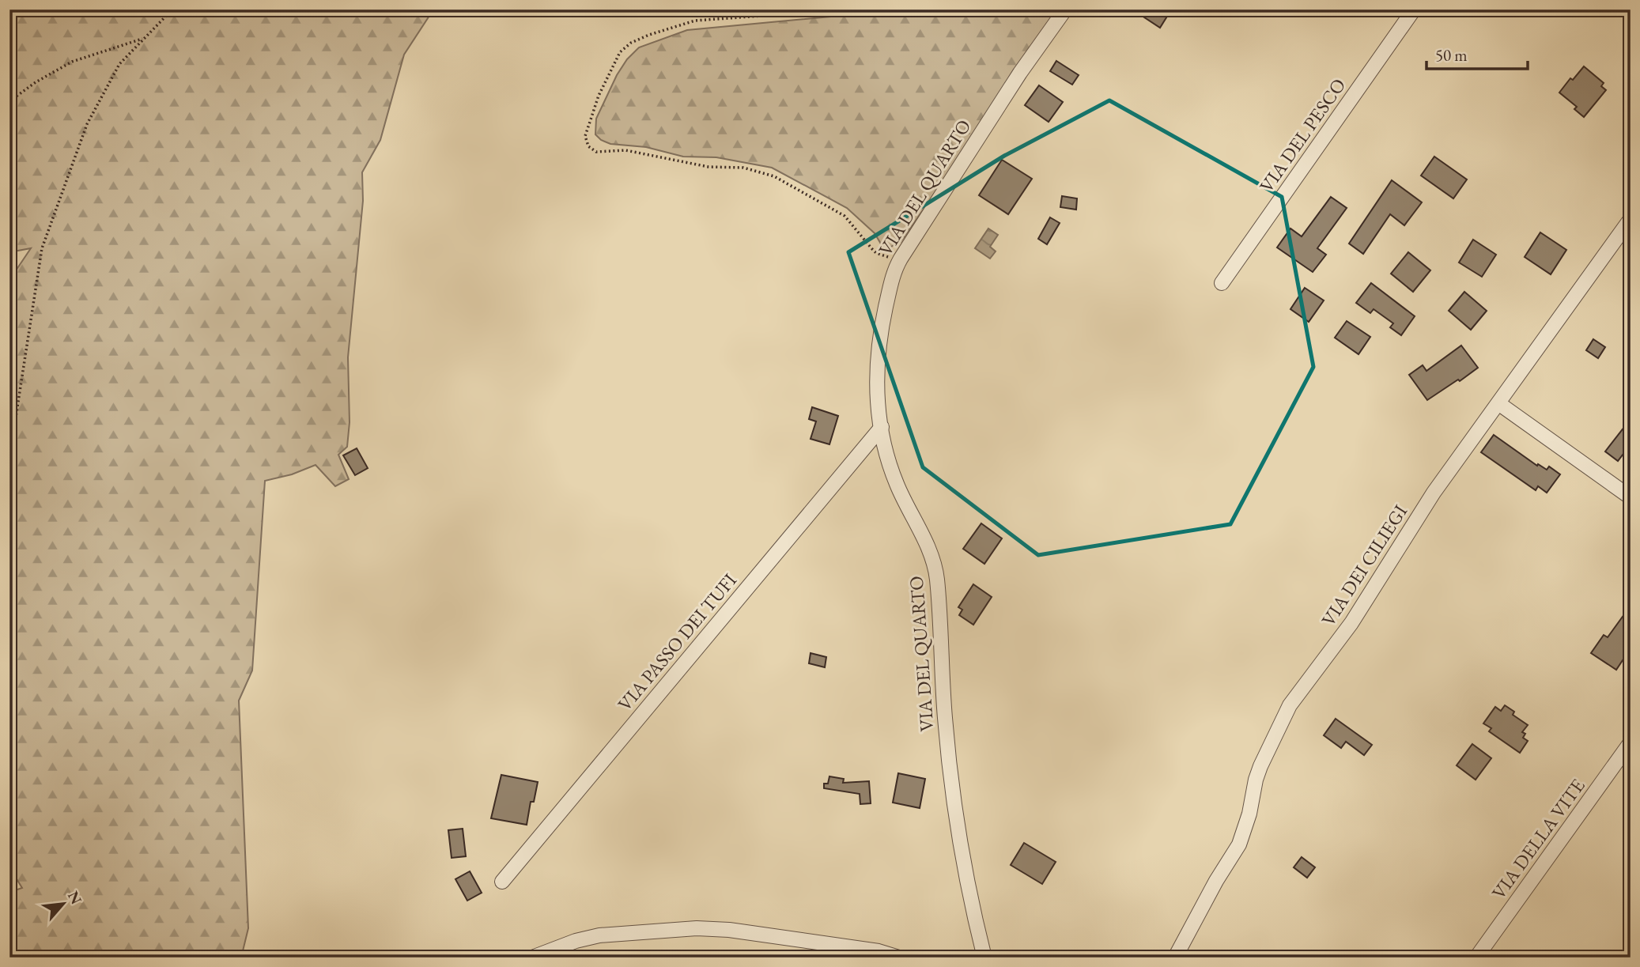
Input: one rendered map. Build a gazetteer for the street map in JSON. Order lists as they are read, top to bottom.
{
  "streets": {
    "street": [
      "VIA DEL PESCO",
      "VIA DEL QUARTO",
      "VIA DEI CILIEGI",
      "VIA PASSO DEI TUFI",
      "VIA DELLA VITE"
    ]
  },
  "crossings": [
    ["VIA DEL QUARTO", "VIA PASSO DEI TUFI"]
  ],
  "scale_bar": "50 m",
  "north": "top right"
}
